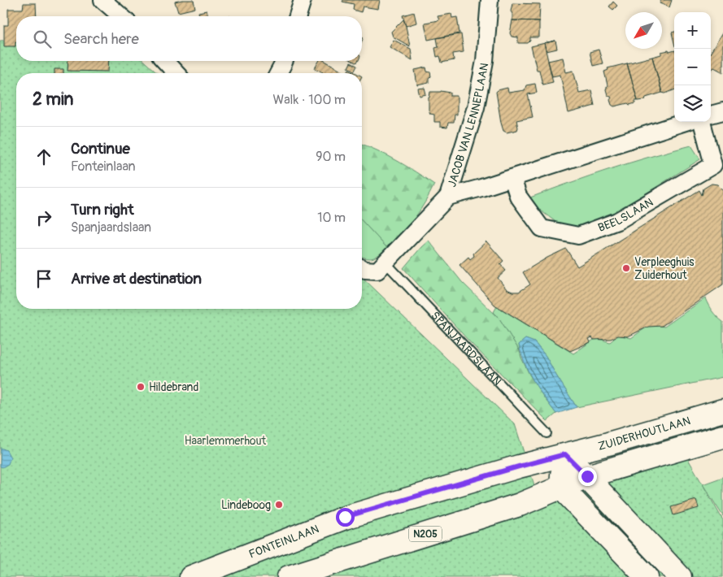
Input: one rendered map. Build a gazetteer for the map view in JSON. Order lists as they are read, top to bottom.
{
  "streets": {
    "main road": ["ZUIDERHOUTLAAN", "N205", "FONTEINLAAN"],
    "street": ["JACOB VAN LENNEPLAAN", "BEELSLAAN"],
    "lane": ["SPANJAARDSLAAN"]
  },
  "crossings": [
    ["JACOB VAN LENNEPLAAN", "SPANJAARDSLAAN"],
    ["ZUIDERHOUTLAAN", "FONTEINLAAN"]
  ],
  "parks": ["Haarlemmerhout"],
  "places": ["Verpleeghuis Zuiderhout", "Hildebrand", "Lindeboog"],
  "north": "bottom left",
  "page": {
    "map_buttons": ["+", "−"],
    "search": "Search here",
    "heading": ["2 min", "Walk · 100 m"],
    "list": [
      ["Continue", "Fonteinlaan", "90 m"],
      ["Turn right", "Spanjaardslaan", "10 m"],
      "Arrive at destination"
    ]
  }
}
